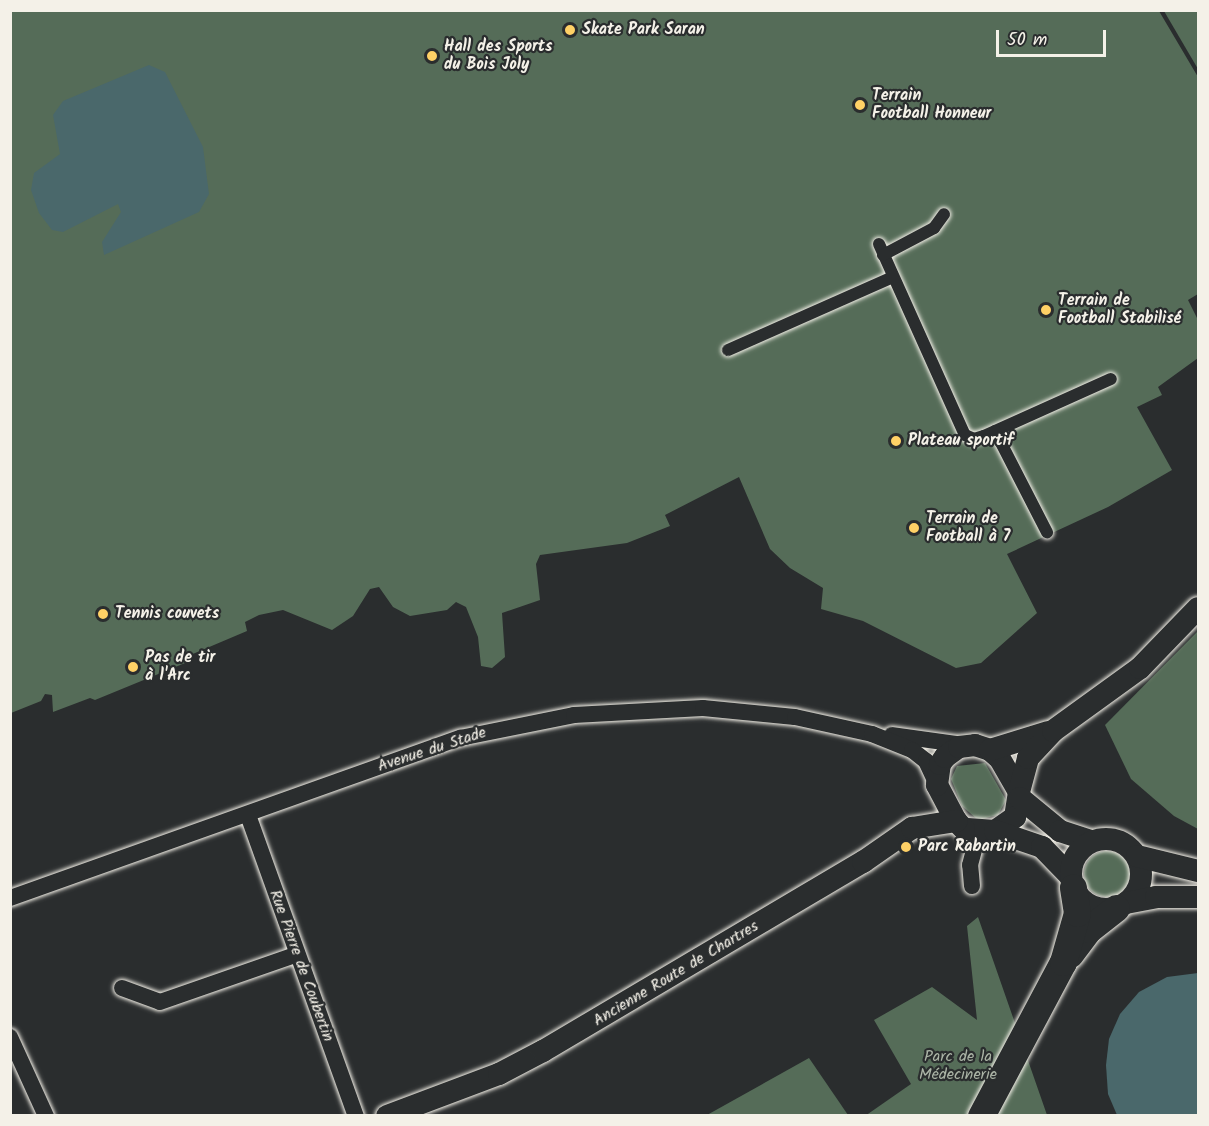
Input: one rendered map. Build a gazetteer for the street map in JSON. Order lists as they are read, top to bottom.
{
  "streets": {
    "main road": ["Ancienne Route de Chartres"],
    "street": ["Avenue du Stade", "Rue Pierre de Coubertin"]
  },
  "crossings": [
    ["Avenue du Stade", "Rue Pierre de Coubertin"],
    ["Avenue du Stade", "Ancienne Route de Chartres"]
  ],
  "parks": ["Parc de la Médecinerie"],
  "places": [
    "Skate Park Saran",
    "Hall des Sports du Bois Joly",
    "Terrain Football Honneur",
    "Terrain de Football Stabilisé",
    "Plateau sportif",
    "Terrain de Football à 7",
    "Tennis couvets",
    "Pas de tir à l'Arc",
    "Parc Rabartin"
  ],
  "scale_bar": "50 m"
}
